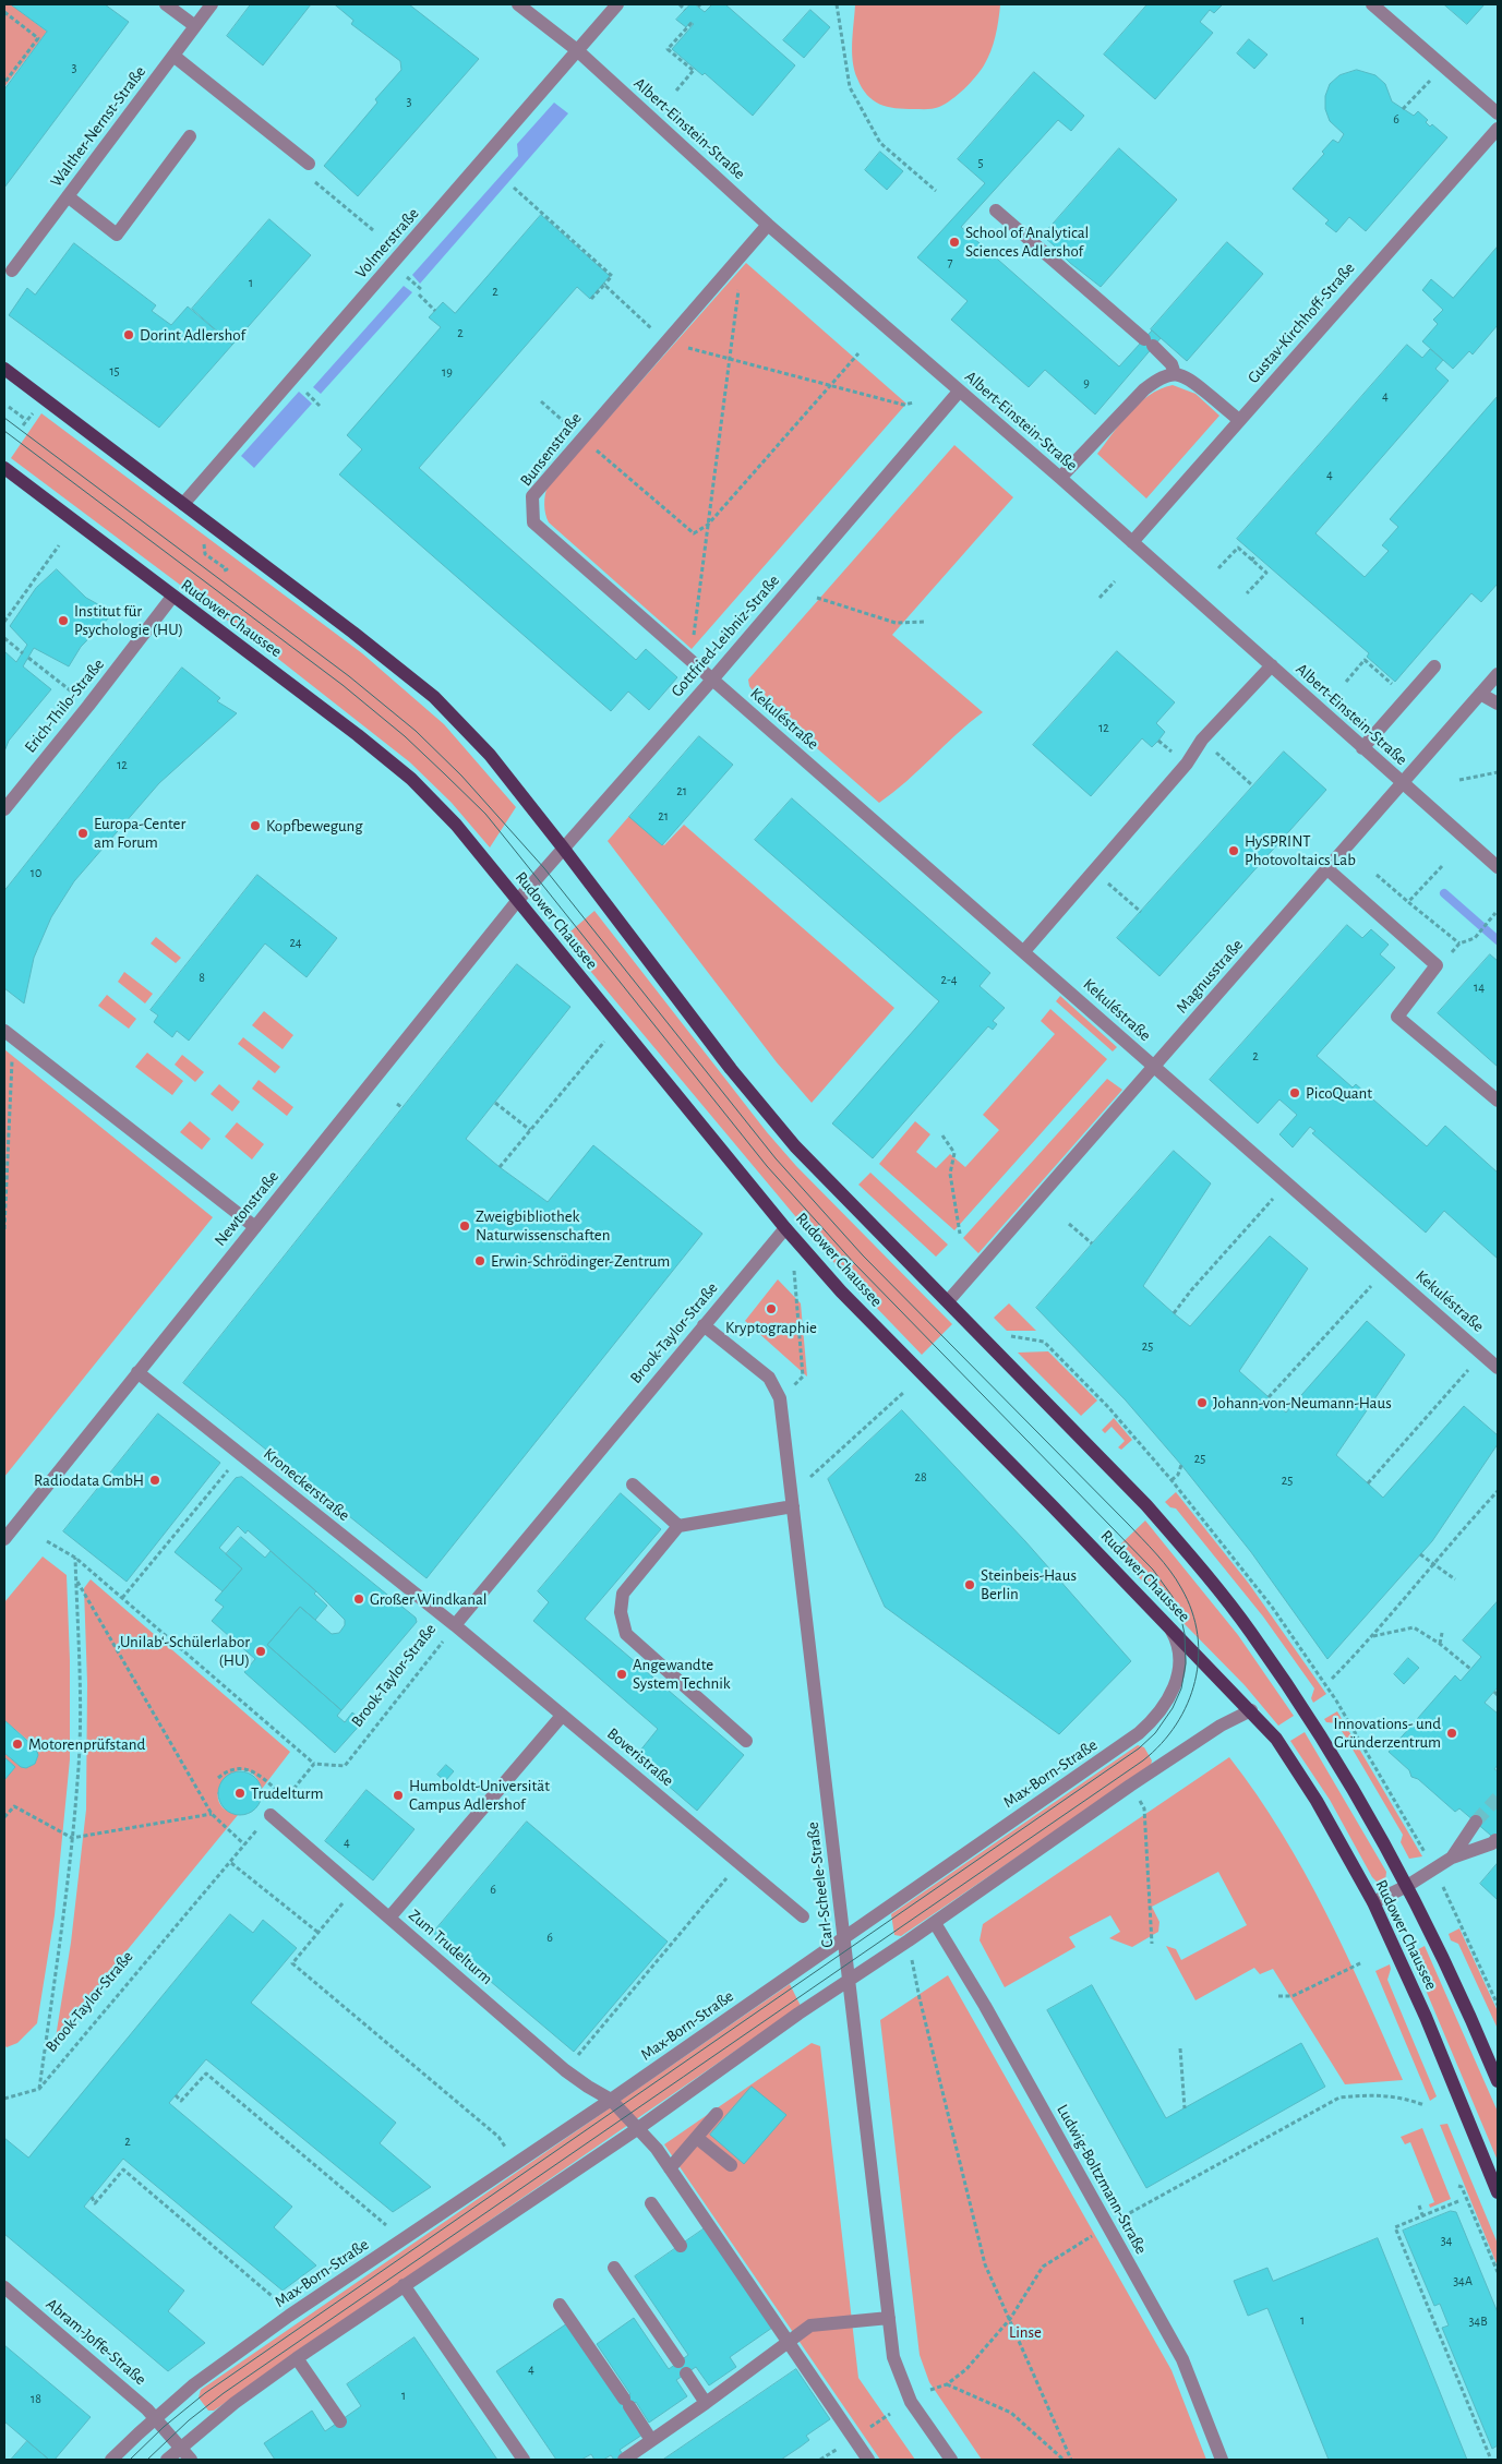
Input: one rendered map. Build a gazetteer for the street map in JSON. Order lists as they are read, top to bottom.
{
  "streets": {
    "main road": ["Rudower Chaussee"],
    "street": [
      "Walther-Nernst-Straße",
      "Albert-Einstein-Straße",
      "Volmerstraße",
      "Gustav-Kirchhoff-Straße",
      "Bunsenstraße",
      "Gottfried-Leibniz-Straße",
      "Erich-Thilo-Straße",
      "Kekuléstraße",
      "Magnusstraße",
      "Newtonstraße",
      "Brook-Taylor-Straße",
      "Kroneckerstraße",
      "Boveristraße",
      "Max-Born-Straße",
      "Carl-Scheele-Straße",
      "Zum Trudelturm",
      "Ludwig-Boltzmann-Straße",
      "Abram-Joffe-Straße"
    ]
  },
  "crossings": [
    ["Albert-Einstein-Straße", "Volmerstraße"],
    ["Albert-Einstein-Straße", "Gustav-Kirchhoff-Straße"],
    ["Albert-Einstein-Straße", "Bunsenstraße"],
    ["Albert-Einstein-Straße", "Gottfried-Leibniz-Straße"],
    ["Albert-Einstein-Straße", "Magnusstraße"],
    ["Volmerstraße", "Rudower Chaussee"],
    ["Bunsenstraße", "Gottfried-Leibniz-Straße"],
    ["Bunsenstraße", "Kekuléstraße"],
    ["Rudower Chaussee", "Gottfried-Leibniz-Straße"],
    ["Rudower Chaussee", "Erich-Thilo-Straße"],
    ["Rudower Chaussee", "Magnusstraße"],
    ["Rudower Chaussee", "Newtonstraße"],
    ["Rudower Chaussee", "Brook-Taylor-Straße"],
    ["Rudower Chaussee", "Max-Born-Straße"],
    ["Gottfried-Leibniz-Straße", "Kekuléstraße"],
    ["Gottfried-Leibniz-Straße", "Newtonstraße"],
    ["Kekuléstraße", "Magnusstraße"],
    ["Newtonstraße", "Kroneckerstraße"],
    ["Brook-Taylor-Straße", "Kroneckerstraße"],
    ["Brook-Taylor-Straße", "Boveristraße"],
    ["Brook-Taylor-Straße", "Carl-Scheele-Straße"],
    ["Brook-Taylor-Straße", "Zum Trudelturm"],
    ["Kroneckerstraße", "Boveristraße"],
    ["Max-Born-Straße", "Carl-Scheele-Straße"],
    ["Max-Born-Straße", "Zum Trudelturm"],
    ["Max-Born-Straße", "Abram-Joffe-Straße"]
  ],
  "parks": ["Linse"],
  "places": [
    "School of Analytical Sciences Adlershof",
    "Dorint Adlershof",
    "Institut für Psychologie (HU)",
    "Kopfbewegung",
    "Europa-Center am Forum",
    "HySPRINT Photovoltaics Lab",
    "PicoQuant",
    "Zweigbibliothek Naturwissenschaften",
    "Erwin-Schrödinger-Zentrum",
    "Kryptographie",
    "Johann-von-Neumann-Haus",
    "Radiodata GmbH",
    "Steinbeis-Haus Berlin",
    "Großer Windkanal",
    "‚Unilab‘-Schülerlabor (HU)",
    "Angewandte System Technik",
    "Innovations- und Gründerzentrum",
    "Motorenprüfstand",
    "Trudelturm",
    "Humboldt-Universität Campus Adlershof"
  ],
  "house_numbers": [
    "3",
    "3",
    "6",
    "5",
    "7",
    "1",
    "2",
    "2",
    "15",
    "19",
    "9",
    "4",
    "4",
    "12",
    "12",
    "21",
    "21",
    "10",
    "24",
    "8",
    "2-4",
    "14",
    "2",
    "25",
    "25",
    "28",
    "25",
    "4",
    "6",
    "6",
    "2",
    "34",
    "34A",
    "1",
    "34B",
    "4",
    "1",
    "18"
  ]
}
